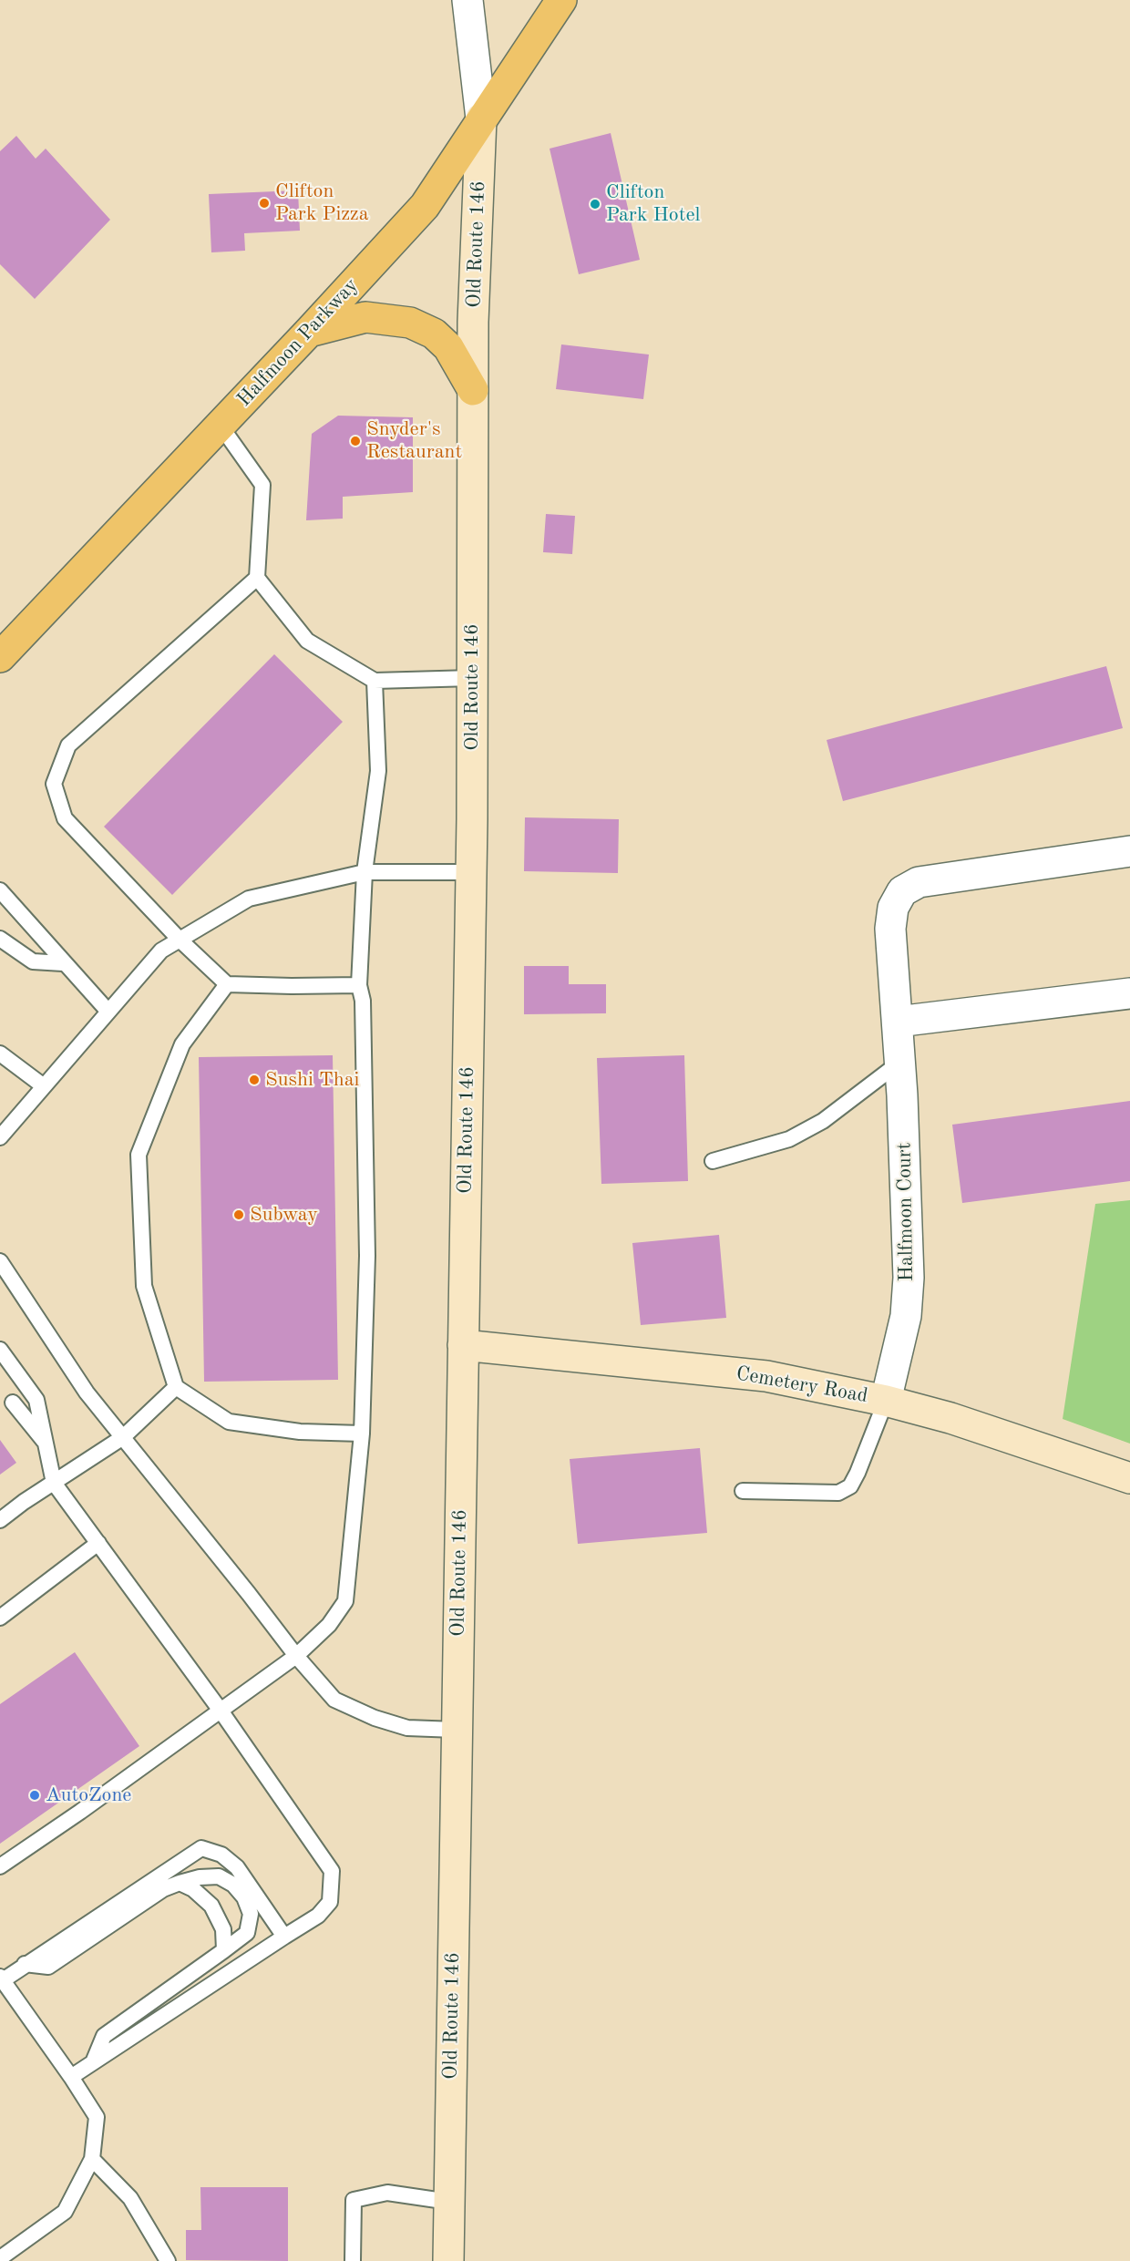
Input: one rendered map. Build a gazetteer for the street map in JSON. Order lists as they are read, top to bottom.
{
  "streets": {
    "main road": ["Halfmoon Parkway"],
    "street": ["Old Route 146", "Halfmoon Court", "Cemetery Road"]
  },
  "crossings": [
    ["Old Route 146", "Halfmoon Parkway"],
    ["Old Route 146", "Cemetery Road"],
    ["Halfmoon Court", "Cemetery Road"]
  ],
  "places": [
    "Clifton Park Pizza",
    "Clifton Park Hotel",
    "Snyder's Restaurant",
    "Sushi Thai",
    "Subway",
    "AutoZone"
  ]
}
